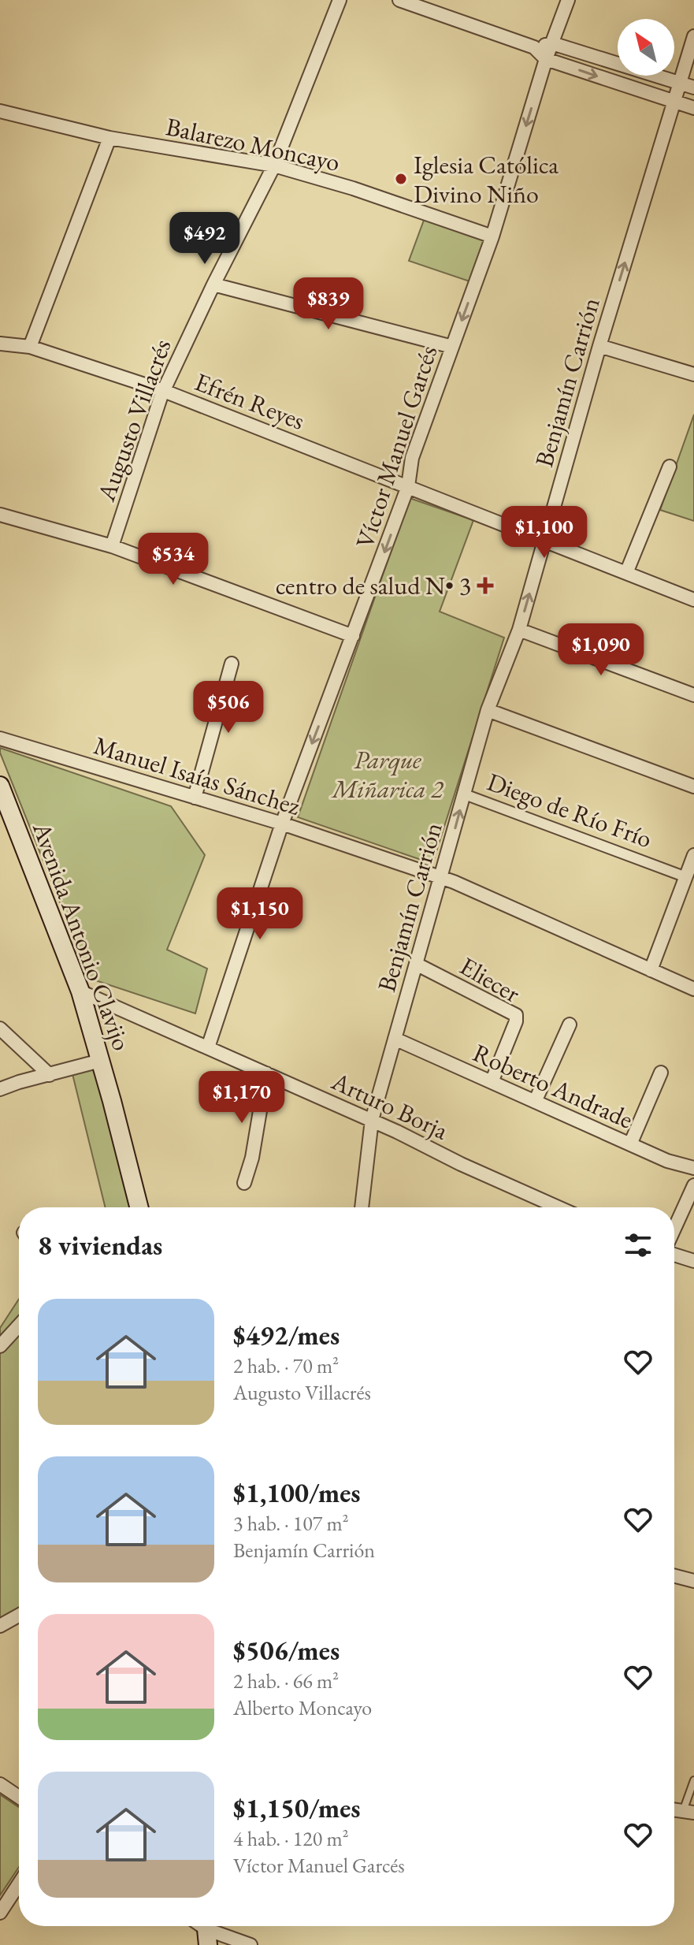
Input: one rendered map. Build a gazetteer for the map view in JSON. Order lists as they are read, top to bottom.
{
  "streets": {
    "main road": ["Avenida Antonio Clavijo"],
    "street": [
      "Balarezo Moncayo",
      "Benjamín Carrión",
      "Efrén Reyes",
      "Augusto Villacrés",
      "Víctor Manuel Garcés",
      "Manuel Isaías Sánchez",
      "Diego de Río Frío",
      "Eliecer",
      "Roberto Andrade",
      "Arturo Borja"
    ]
  },
  "crossings": [
    ["Balarezo Moncayo", "Augusto Villacrés"],
    ["Balarezo Moncayo", "Víctor Manuel Garcés"],
    ["Benjamín Carrión", "Efrén Reyes"],
    ["Benjamín Carrión", "Manuel Isaías Sánchez"],
    ["Benjamín Carrión", "Diego de Río Frío"],
    ["Benjamín Carrión", "Eliecer"],
    ["Benjamín Carrión", "Roberto Andrade"],
    ["Benjamín Carrión", "Arturo Borja"],
    ["Efrén Reyes", "Augusto Villacrés"],
    ["Efrén Reyes", "Víctor Manuel Garcés"],
    ["Víctor Manuel Garcés", "Manuel Isaías Sánchez"],
    ["Víctor Manuel Garcés", "Arturo Borja"],
    ["Avenida Antonio Clavijo", "Arturo Borja"],
    ["Eliecer", "Roberto Andrade"]
  ],
  "one_way": ["Benjamín Carrión", "Víctor Manuel Garcés"],
  "parks": ["Parque Miñarica 2"],
  "places": {
    "other": ["Iglesia Católica Divino Niño"],
    "health": ["centro de salud N• 3"]
  },
  "north": "top left",
  "page": {
    "price": [
      "$492",
      "$839",
      "$1,100",
      "$534",
      "$1,090",
      "$506",
      "$1,150",
      "$1,170"
    ],
    "heading": "8 viviendas",
    "list": [
      {
        "name": "$492/mes",
        "note": "2 hab. · 70 m² · Augusto Villacrés"
      },
      {
        "name": "$1,100/mes",
        "note": "3 hab. · 107 m² · Benjamín Carrión"
      },
      {
        "name": "$506/mes",
        "note": "2 hab. · 66 m² · Alberto Moncayo"
      },
      {
        "name": "$1,150/mes",
        "note": "4 hab. · 120 m² · Víctor Manuel Garcés"
      }
    ]
  }
}
